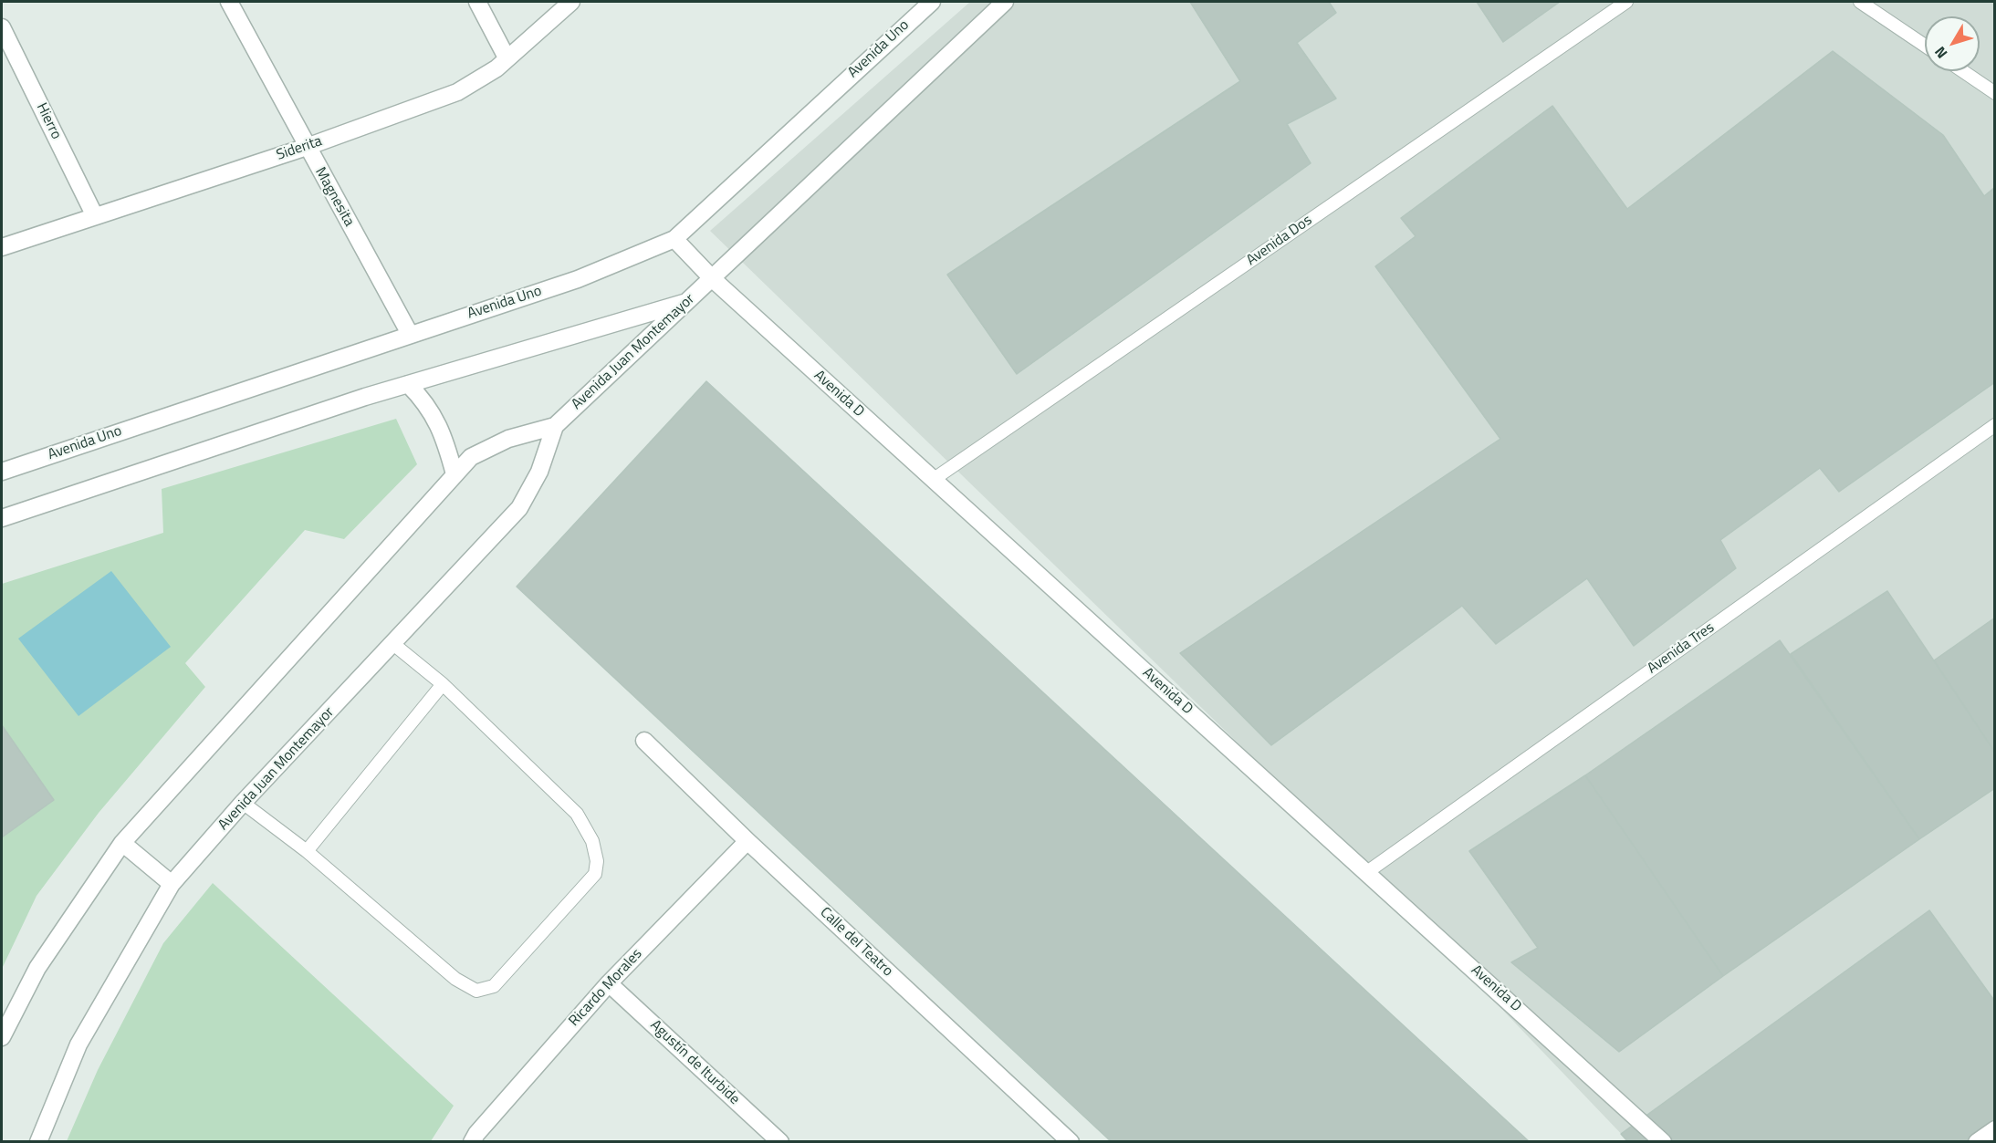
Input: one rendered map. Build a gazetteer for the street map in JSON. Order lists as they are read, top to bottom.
{
  "streets": {
    "street": [
      "Avenida Uno",
      "Hierro",
      "Siderita",
      "Magnesita",
      "Avenida Juan Montemayor",
      "Avenida D",
      "Calle del Teatro",
      "Ricardo Morales",
      "Agustín de Iturbide"
    ],
    "lane": ["Avenida Dos", "Avenida Tres"]
  },
  "crossings": [
    ["Avenida Uno", "Magnesita"],
    ["Avenida Uno", "Avenida D"],
    ["Hierro", "Siderita"],
    ["Siderita", "Magnesita"],
    ["Avenida Dos", "Avenida D"],
    ["Avenida Juan Montemayor", "Avenida D"],
    ["Avenida D", "Avenida Tres"],
    ["Calle del Teatro", "Ricardo Morales"],
    ["Ricardo Morales", "Agustín de Iturbide"]
  ],
  "north": "bottom left"
}
